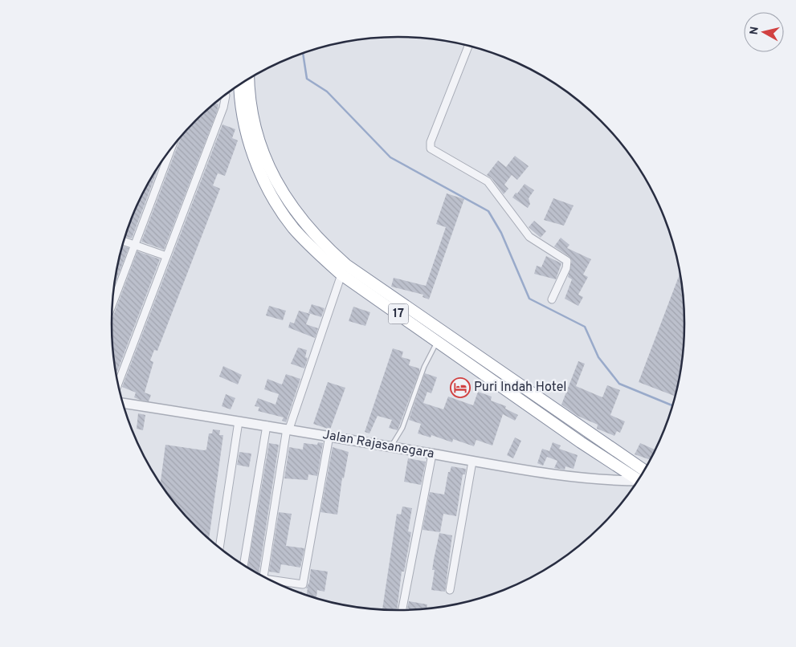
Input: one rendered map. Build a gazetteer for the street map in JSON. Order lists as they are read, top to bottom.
{
  "streets": {
    "highway": ["17"],
    "street": ["Jalan Rajasanegara"]
  },
  "places": {
    "hotel": ["Puri Indah Hotel"]
  },
  "north": "left"
}
